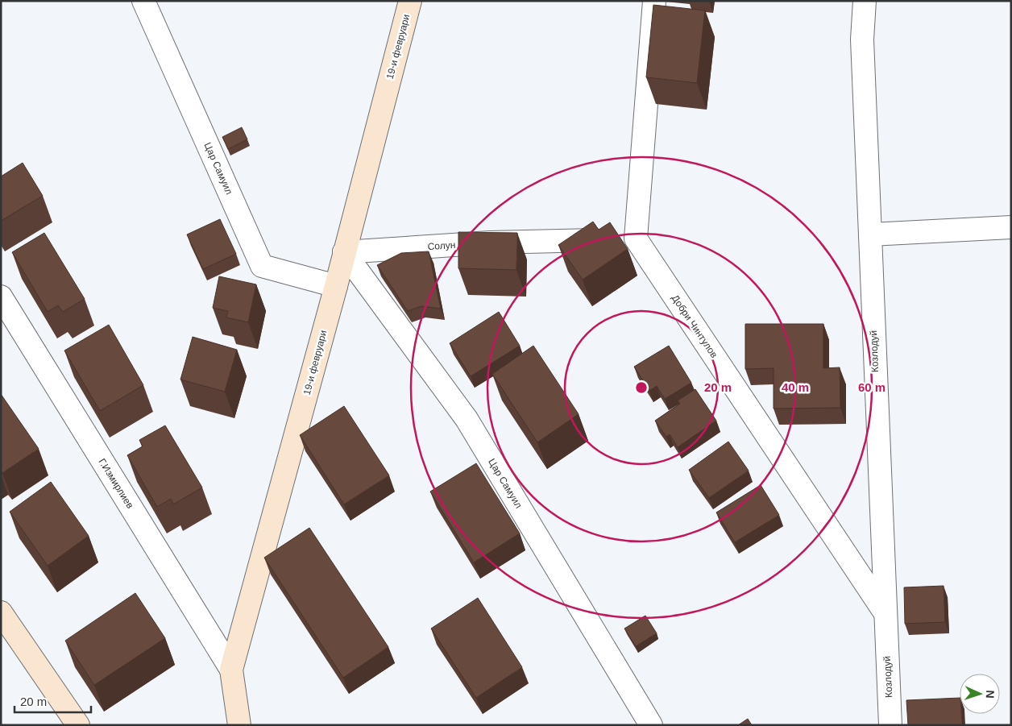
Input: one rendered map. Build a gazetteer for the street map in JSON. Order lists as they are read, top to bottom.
{
  "streets": {
    "street": [
      "19-и февруари",
      "Цар Самуил",
      "Солун",
      "Добри Чинтулов",
      "Козлодуй",
      "Г.Измирлиев"
    ]
  },
  "crossings": [
    ["19-и февруари", "Цар Самуил"],
    ["19-и февруари", "Солун"],
    ["19-и февруари", "Г.Измирлиев"],
    ["Цар Самуил", "Солун"],
    ["Солун", "Добри Чинтулов"],
    ["Добри Чинтулов", "Козлодуй"]
  ],
  "scale_bar": "20 m",
  "north": "right",
  "rings": ["20 m", "40 m", "60 m"]
}
